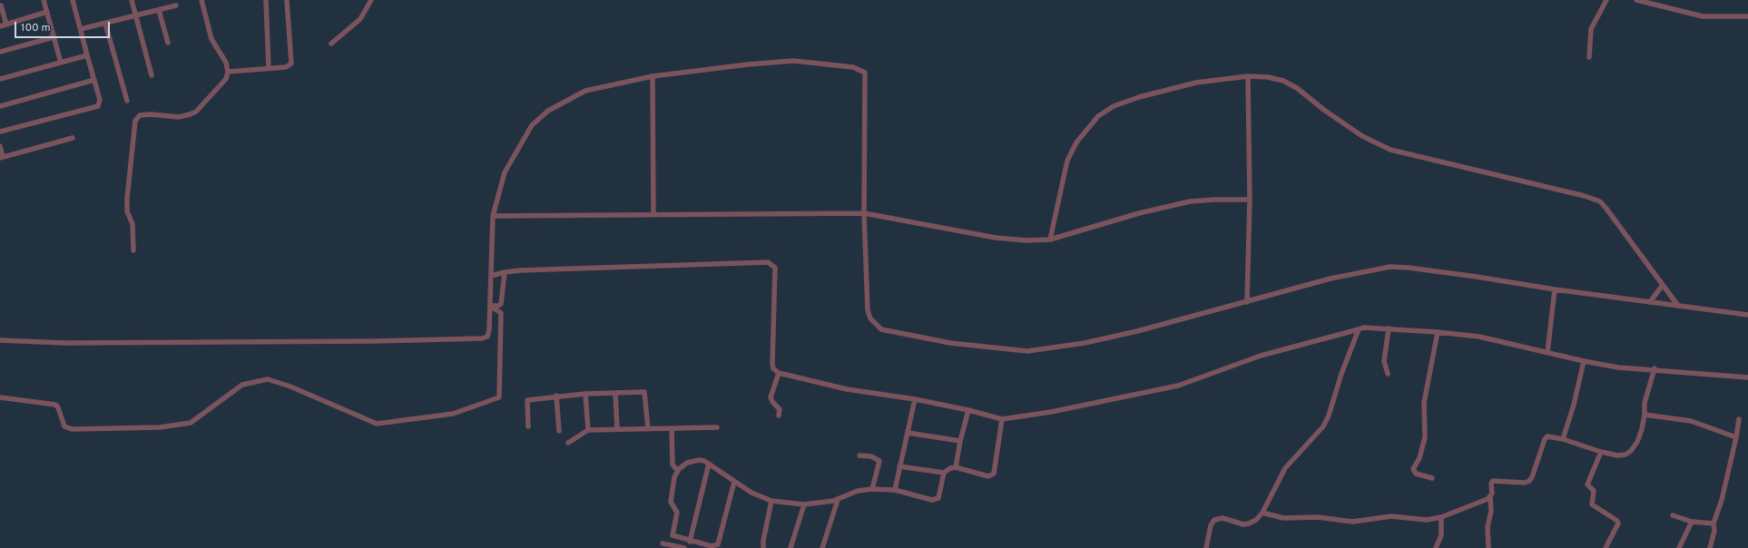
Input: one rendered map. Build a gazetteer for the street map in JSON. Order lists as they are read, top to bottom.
{
  "scale_bar": "100 m"
}
